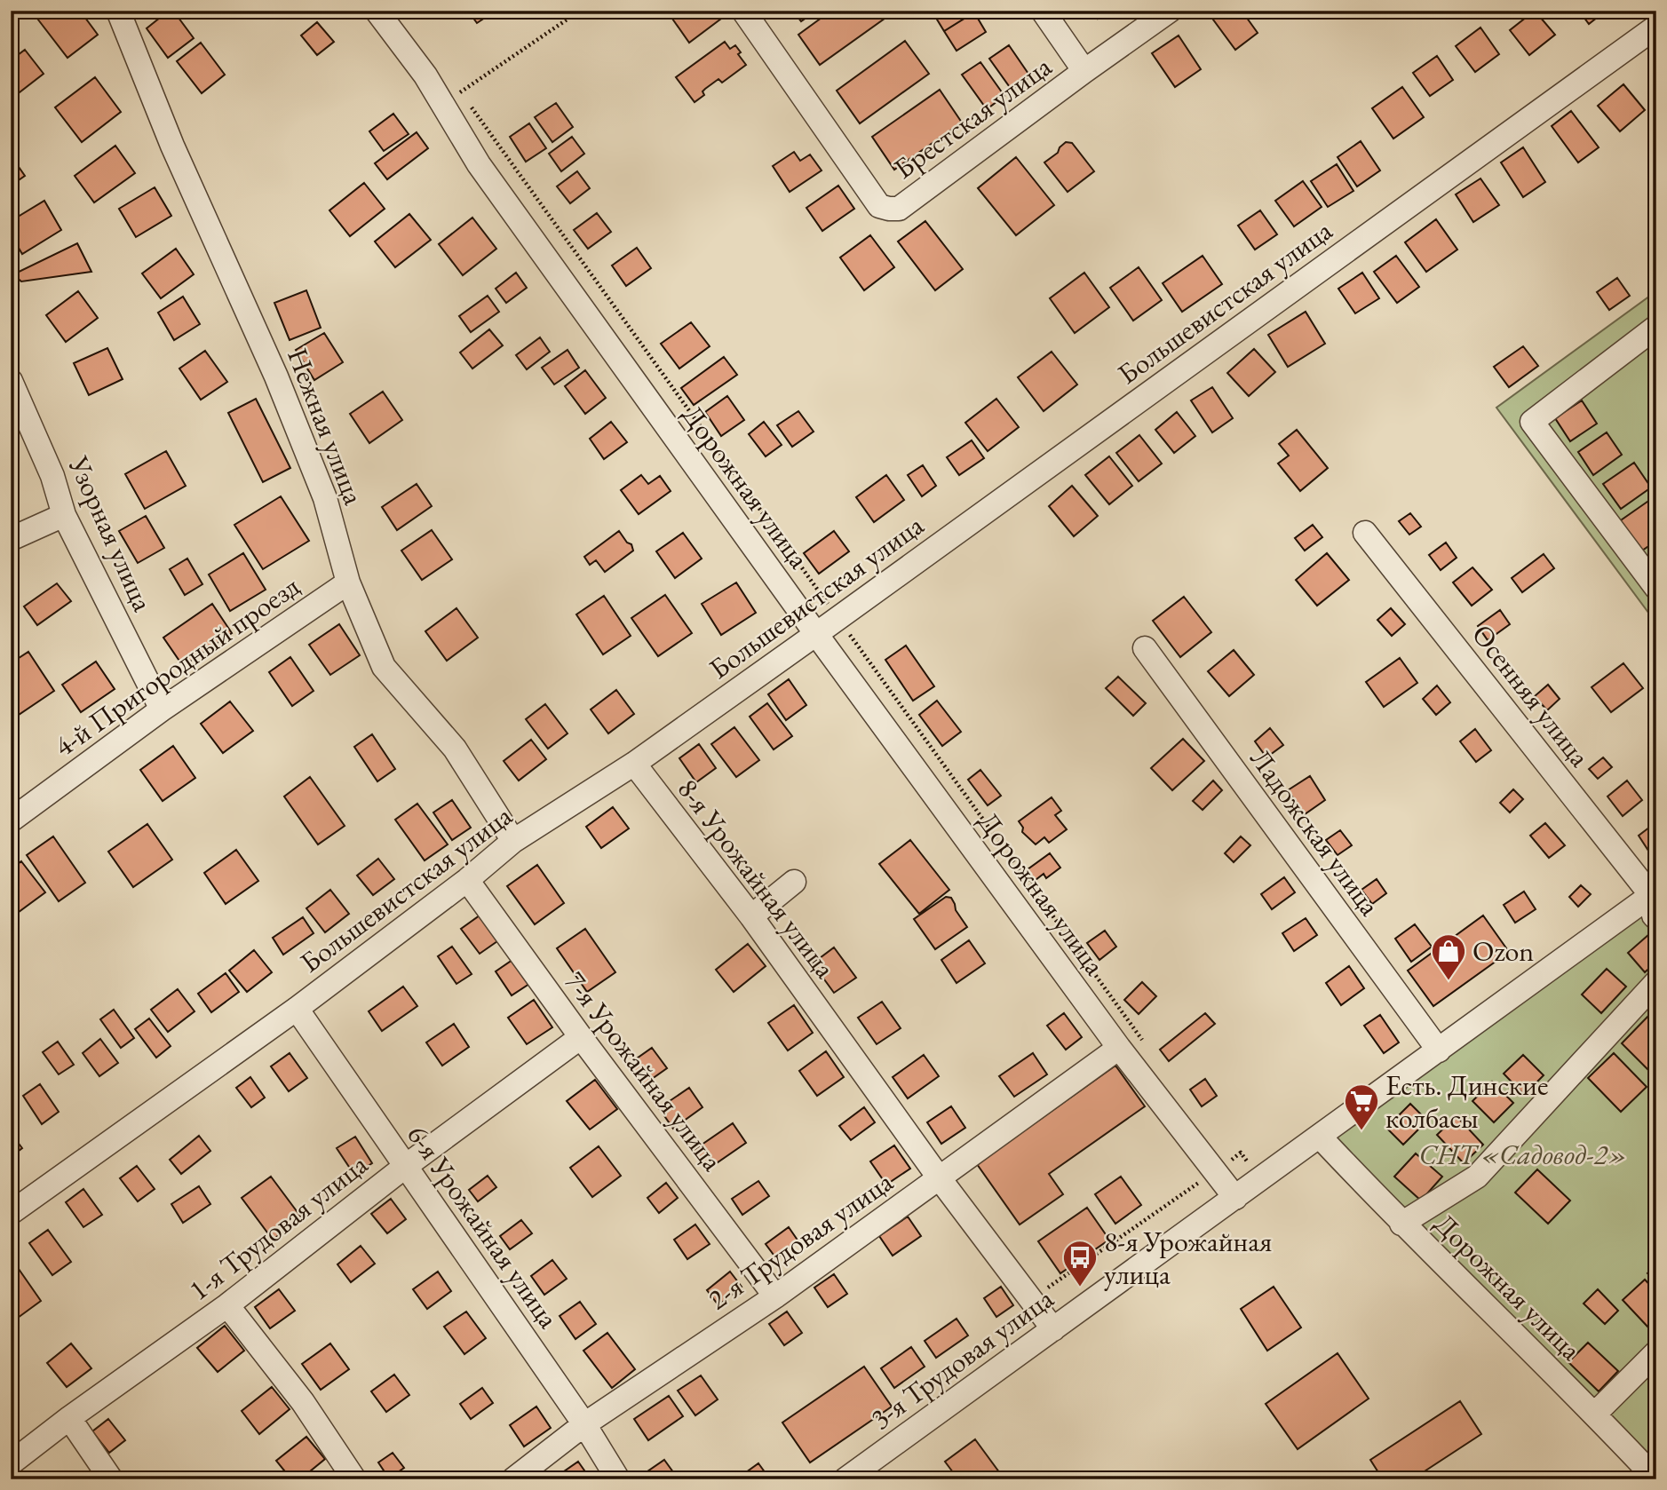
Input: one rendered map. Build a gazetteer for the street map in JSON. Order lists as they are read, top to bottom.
{
  "streets": {
    "street": [
      "Брестская улица",
      "Большевистская улица",
      "Нежная улица",
      "Дорожная улица",
      "Узорная улица",
      "4-й Пригородный проезд",
      "Осенняя улица",
      "Ладожская улица",
      "8-я Урожайная улица",
      "7-я Урожайная улица",
      "6-я Урожайная улица",
      "1-я Трудовая улица",
      "2-я Трудовая улица",
      "3-я Трудовая улица"
    ]
  },
  "crossings": [
    ["Большевистская улица", "Нежная улица"],
    ["Большевистская улица", "Дорожная улица"],
    ["Большевистская улица", "8-я Урожайная улица"],
    ["Большевистская улица", "7-я Урожайная улица"],
    ["Большевистская улица", "6-я Урожайная улица"],
    ["Нежная улица", "4-й Пригородный проезд"],
    ["Дорожная улица", "2-я Трудовая улица"],
    ["Дорожная улица", "3-я Трудовая улица"],
    ["Узорная улица", "4-й Пригородный проезд"],
    ["Осенняя улица", "3-я Трудовая улица"],
    ["Ладожская улица", "3-я Трудовая улица"],
    ["8-я Урожайная улица", "2-я Трудовая улица"],
    ["8-я Урожайная улица", "3-я Трудовая улица"],
    ["7-я Урожайная улица", "1-я Трудовая улица"],
    ["7-я Урожайная улица", "2-я Трудовая улица"],
    ["6-я Урожайная улица", "1-я Трудовая улица"],
    ["6-я Урожайная улица", "2-я Трудовая улица"]
  ],
  "parks": ["СНТ «Садовод-2»"],
  "places": {
    "shop": ["Ozon"],
    "supermarket": ["Есть. Динские колбасы"],
    "bus stop": ["8-я Урожайная улица"]
  }
}
